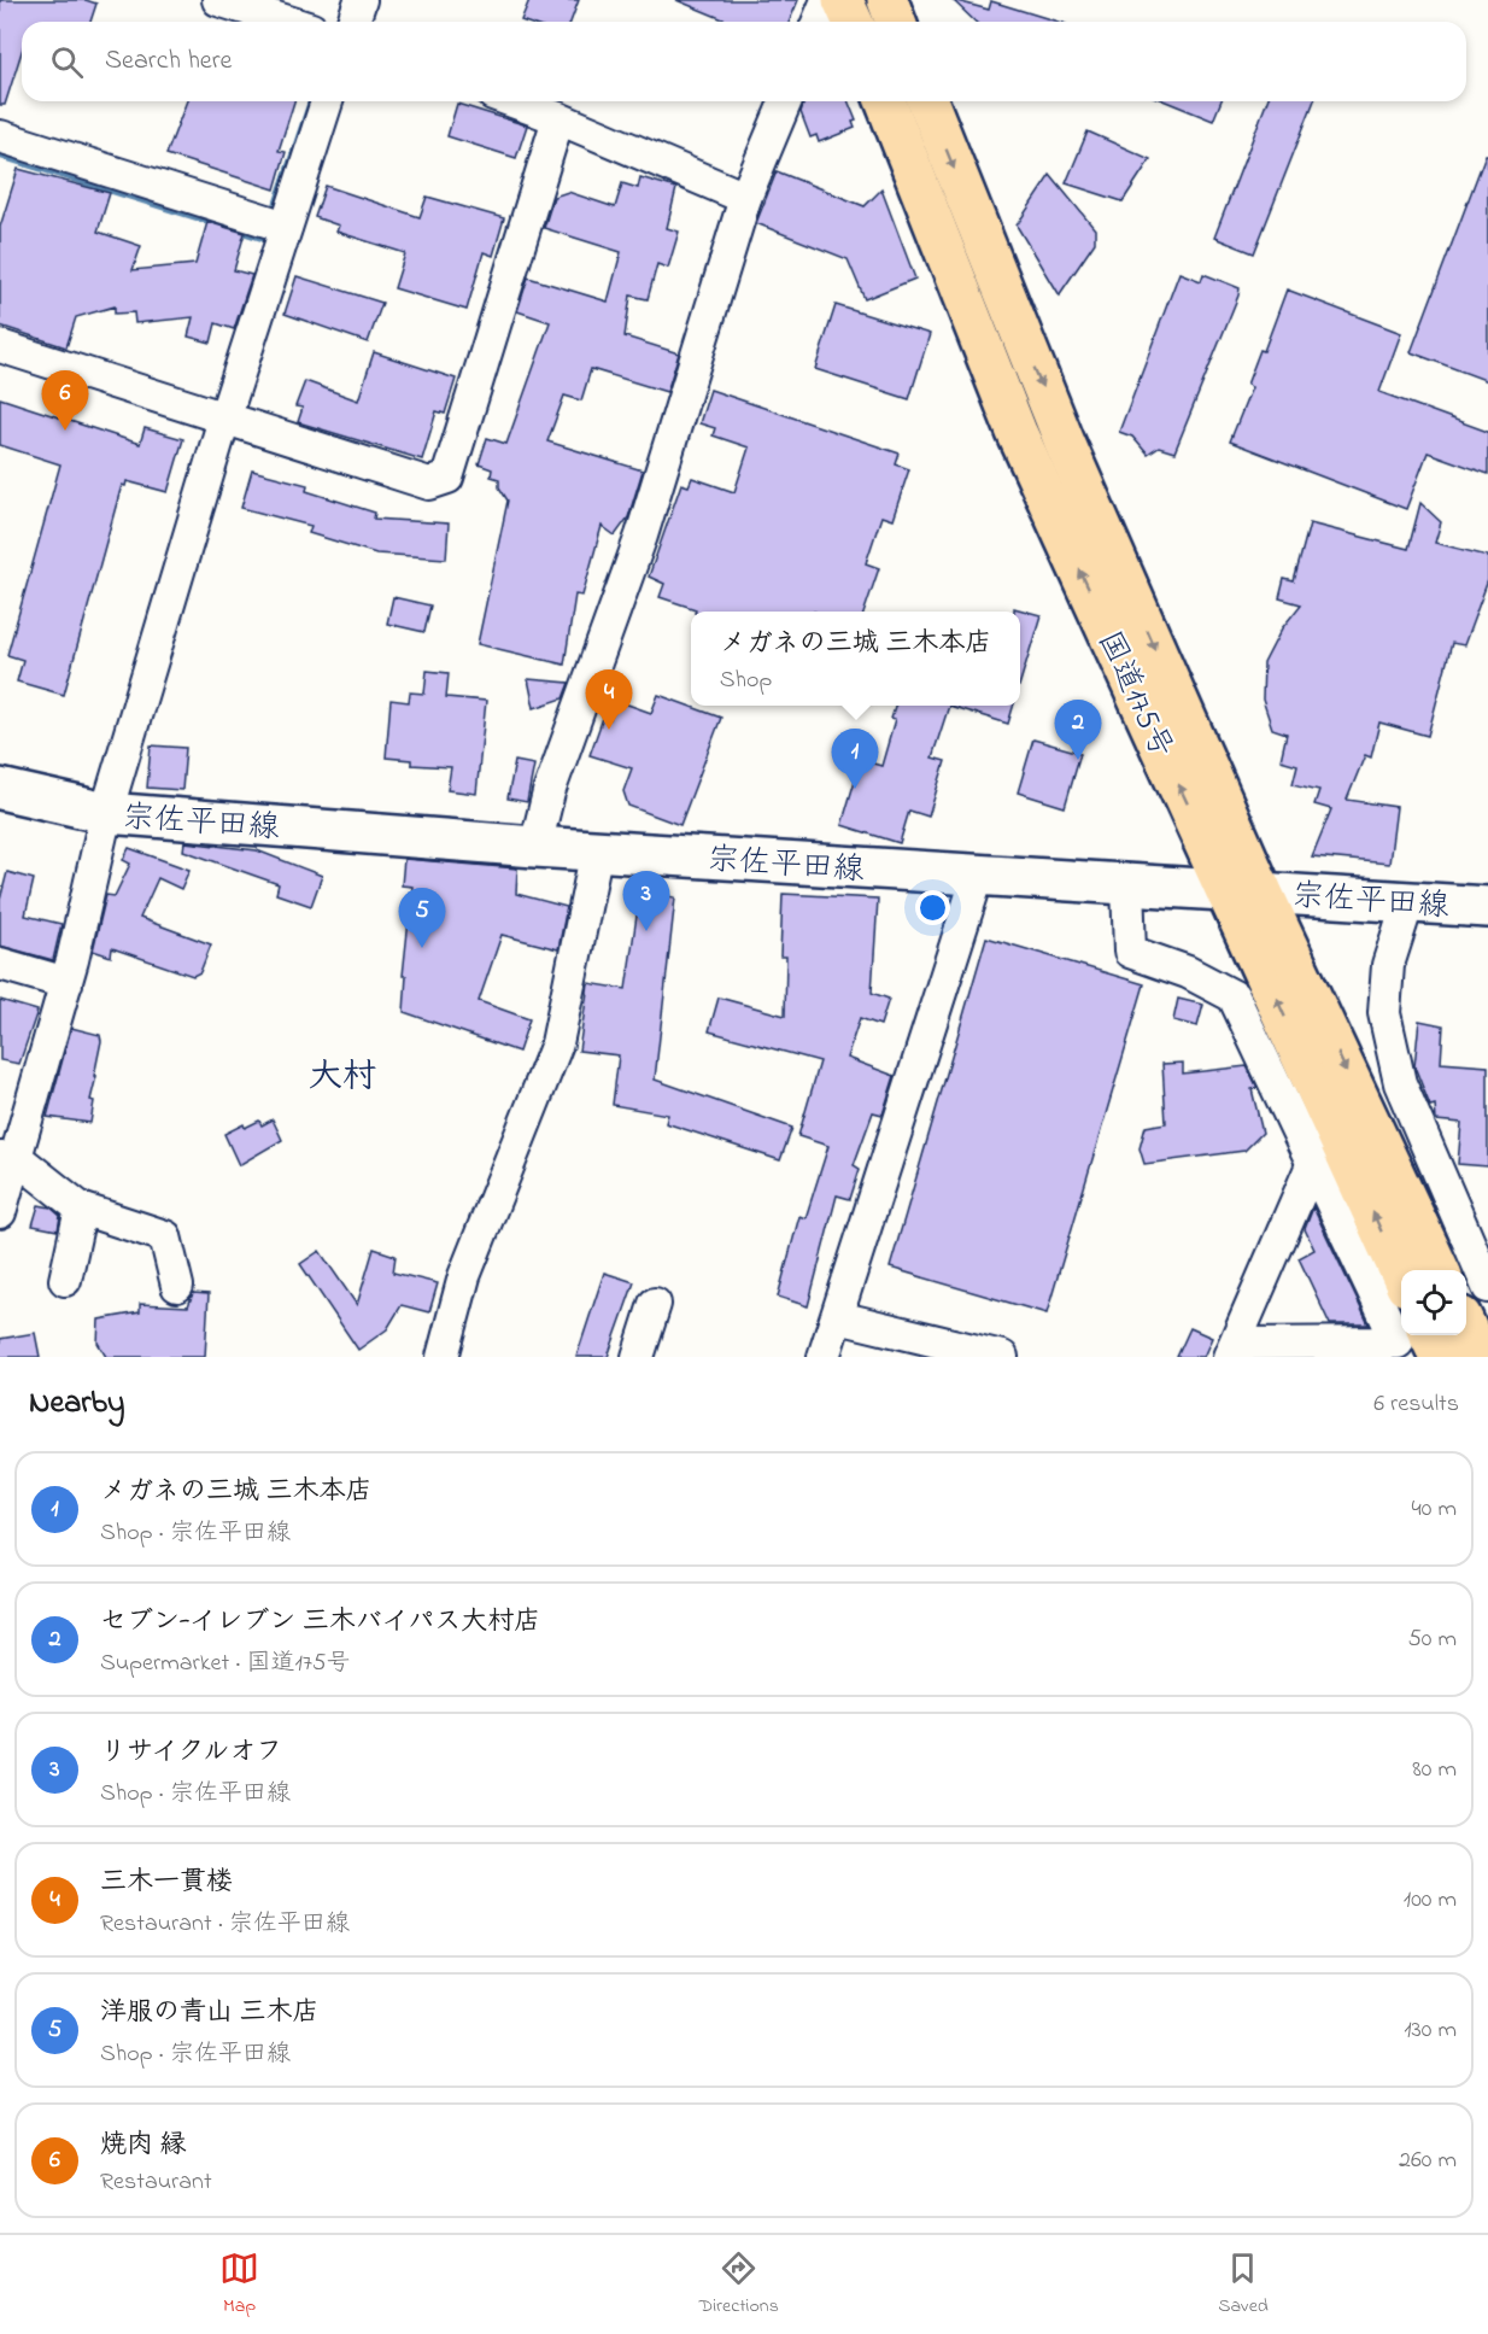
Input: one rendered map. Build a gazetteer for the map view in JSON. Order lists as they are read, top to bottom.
{
  "streets": {
    "highway": ["国道175号"],
    "main road": ["宗佐平田線"]
  },
  "crossings": [
    ["国道175号", "宗佐平田線"]
  ],
  "districts": ["大村"],
  "page": {
    "search": "Search here",
    "pins": [
      "6",
      "4",
      "2",
      "1",
      "3",
      "5"
    ],
    "popup": ["メガネの三城 三木本店", "Shop"],
    "heading": ["Nearby", "6 results"],
    "list": [
      {
        "mark": "1",
        "name": "メガネの三城 三木本店",
        "note": "Shop · 宗佐平田線",
        "value": "40 m"
      },
      {
        "mark": "2",
        "name": "セブン-イレブン 三木バイパス大村店",
        "note": "Supermarket · 国道175号",
        "value": "50 m"
      },
      {
        "mark": "3",
        "name": "リサイクルオフ",
        "note": "Shop · 宗佐平田線",
        "value": "80 m"
      },
      {
        "mark": "4",
        "name": "三木一貫楼",
        "note": "Restaurant · 宗佐平田線",
        "value": "100 m"
      },
      {
        "mark": "5",
        "name": "洋服の青山 三木店",
        "note": "Shop · 宗佐平田線",
        "value": "130 m"
      },
      {
        "mark": "6",
        "name": "焼肉 縁",
        "note": "Restaurant",
        "value": "260 m"
      }
    ],
    "nav": ["Map", "Directions", "Saved"]
  }
}
